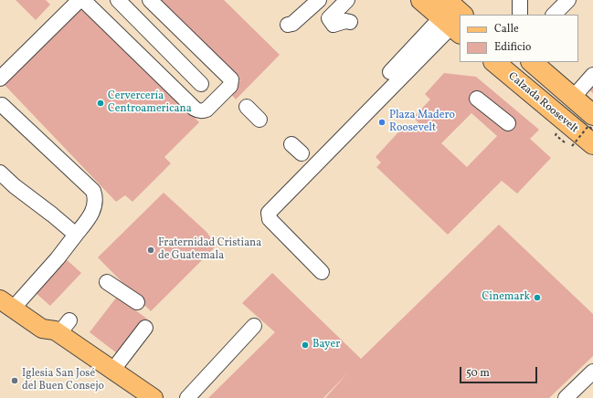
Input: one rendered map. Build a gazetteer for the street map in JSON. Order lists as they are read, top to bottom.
{
  "streets": {
    "highway": ["Calzada Roosevelt"]
  },
  "places": [
    "Cervercería Centroamericana",
    "Plaza Madero Roosevelt",
    "Fraternidad Cristiana de Guatemala",
    "Cinemark",
    "Bayer",
    "Iglesia San José del Buen Consejo"
  ],
  "legend": ["Calle", "Edificio"],
  "scale_bar": "50 m"
}
